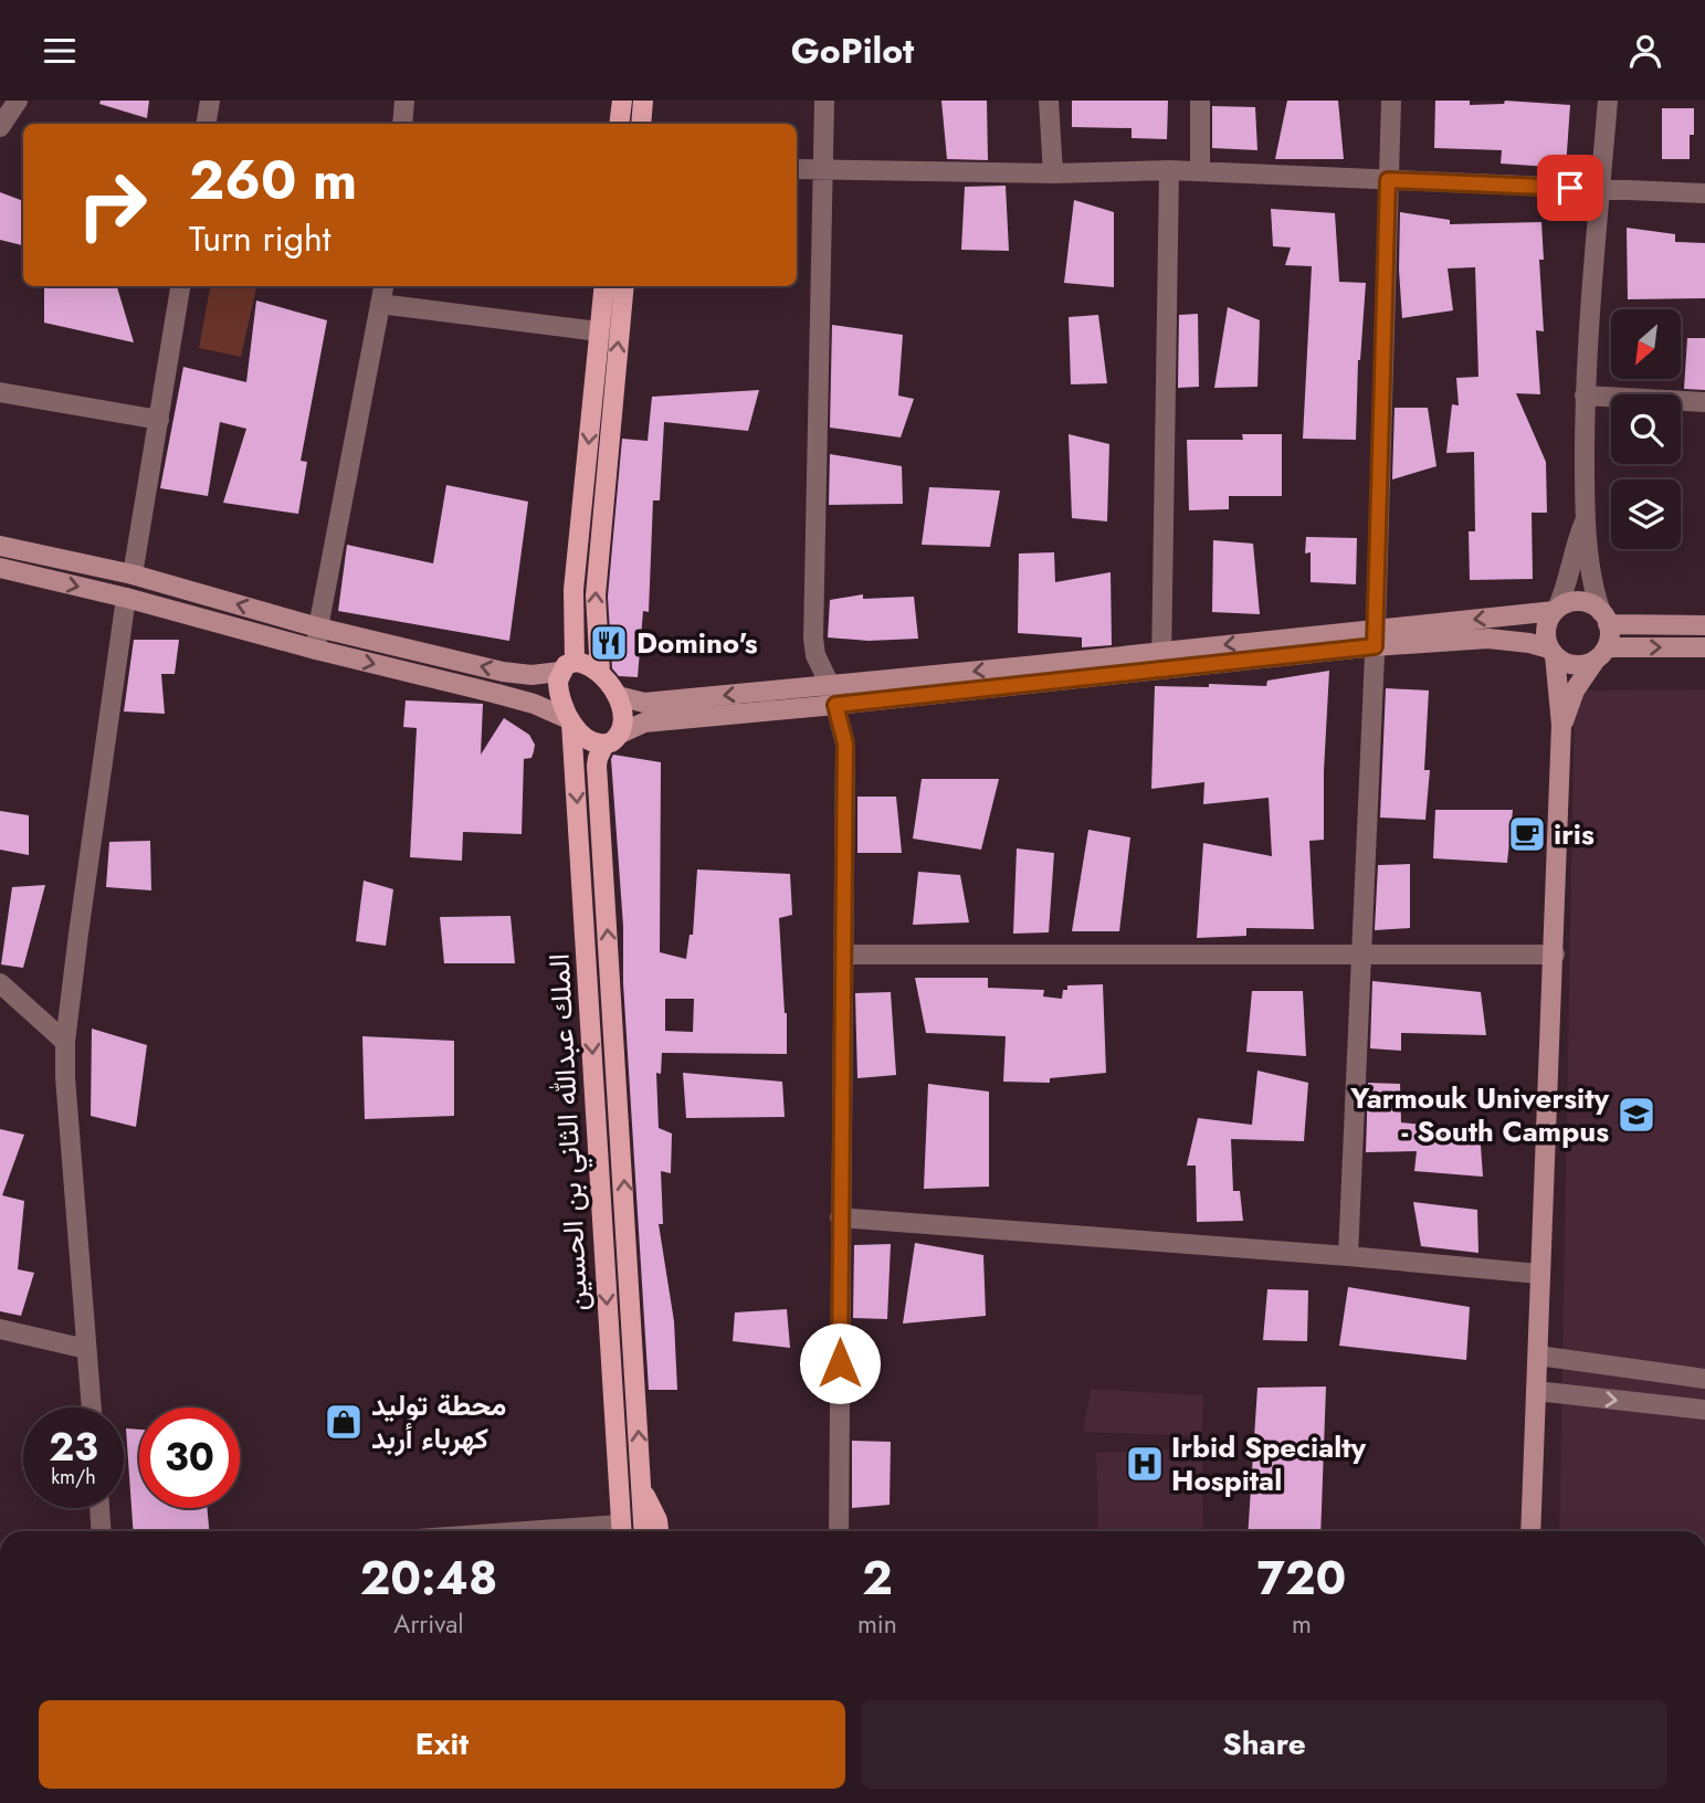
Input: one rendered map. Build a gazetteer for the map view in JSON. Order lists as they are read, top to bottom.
{
  "streets": {
    "main road": ["الملك عبدالله الثاني بن الحسين"]
  },
  "places": {
    "restaurant": ["Domino's"],
    "cafe": ["iris"],
    "school or university": ["Yarmouk University - South Campus"],
    "shop": ["محطة توليد كهرباء أربد"],
    "hospital": ["Irbid Specialty Hospital"]
  },
  "north": "bottom left",
  "page": {
    "header": "GoPilot",
    "turn": ["260 m", "Turn right"],
    "speed": "23 km/h",
    "limit": "30",
    "eta": [
      "20:48",
      "Arrival",
      "2",
      "min",
      "720",
      "m"
    ],
    "buttons": ["Exit", "Share"]
  }
}
